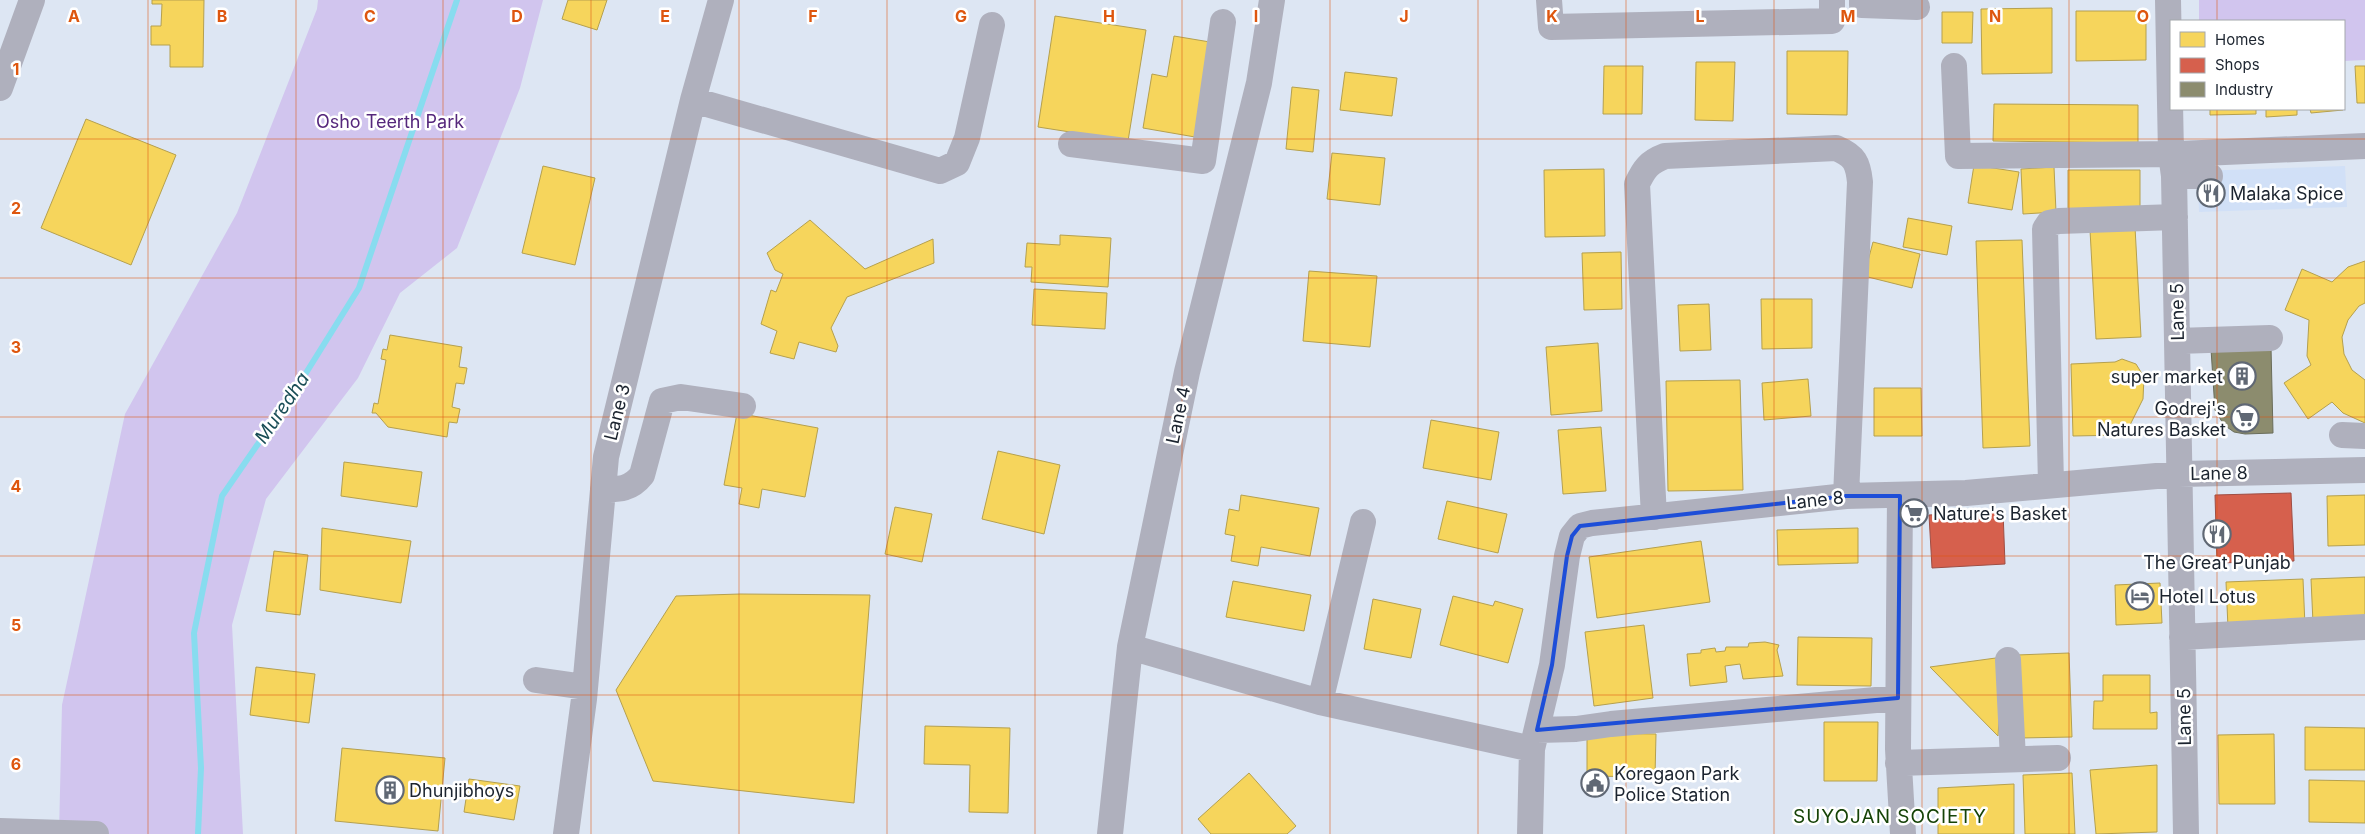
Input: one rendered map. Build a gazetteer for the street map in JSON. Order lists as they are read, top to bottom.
{
  "streets": {
    "street": [
      "Lane 5",
      "Lane 3",
      "Lane 4",
      "Lane 8"
    ]
  },
  "crossings": [
    ["Lane 5", "Lane 8"]
  ],
  "districts": ["SUYOJAN SOCIETY"],
  "water": ["Muredha"],
  "parks": ["Osho Teerth Park"],
  "places": {
    "restaurant": ["Malaka Spice", "The Great Punjab"],
    "building": ["super market", "Dhunjibhoys"],
    "supermarket": ["Godrej's Natures Basket", "Nature's Basket"],
    "hotel": ["Hotel Lotus"],
    "public building": ["Koregaon Park Police Station"]
  },
  "legend": ["Homes", "Shops", "Industry"],
  "grid": {
    "columns": [
      "A",
      "B",
      "C",
      "D",
      "E",
      "F",
      "G",
      "H",
      "I",
      "J",
      "K",
      "L",
      "M",
      "N",
      "O"
    ],
    "rows": [
      "1",
      "2",
      "3",
      "4",
      "5",
      "6"
    ]
  }
}
